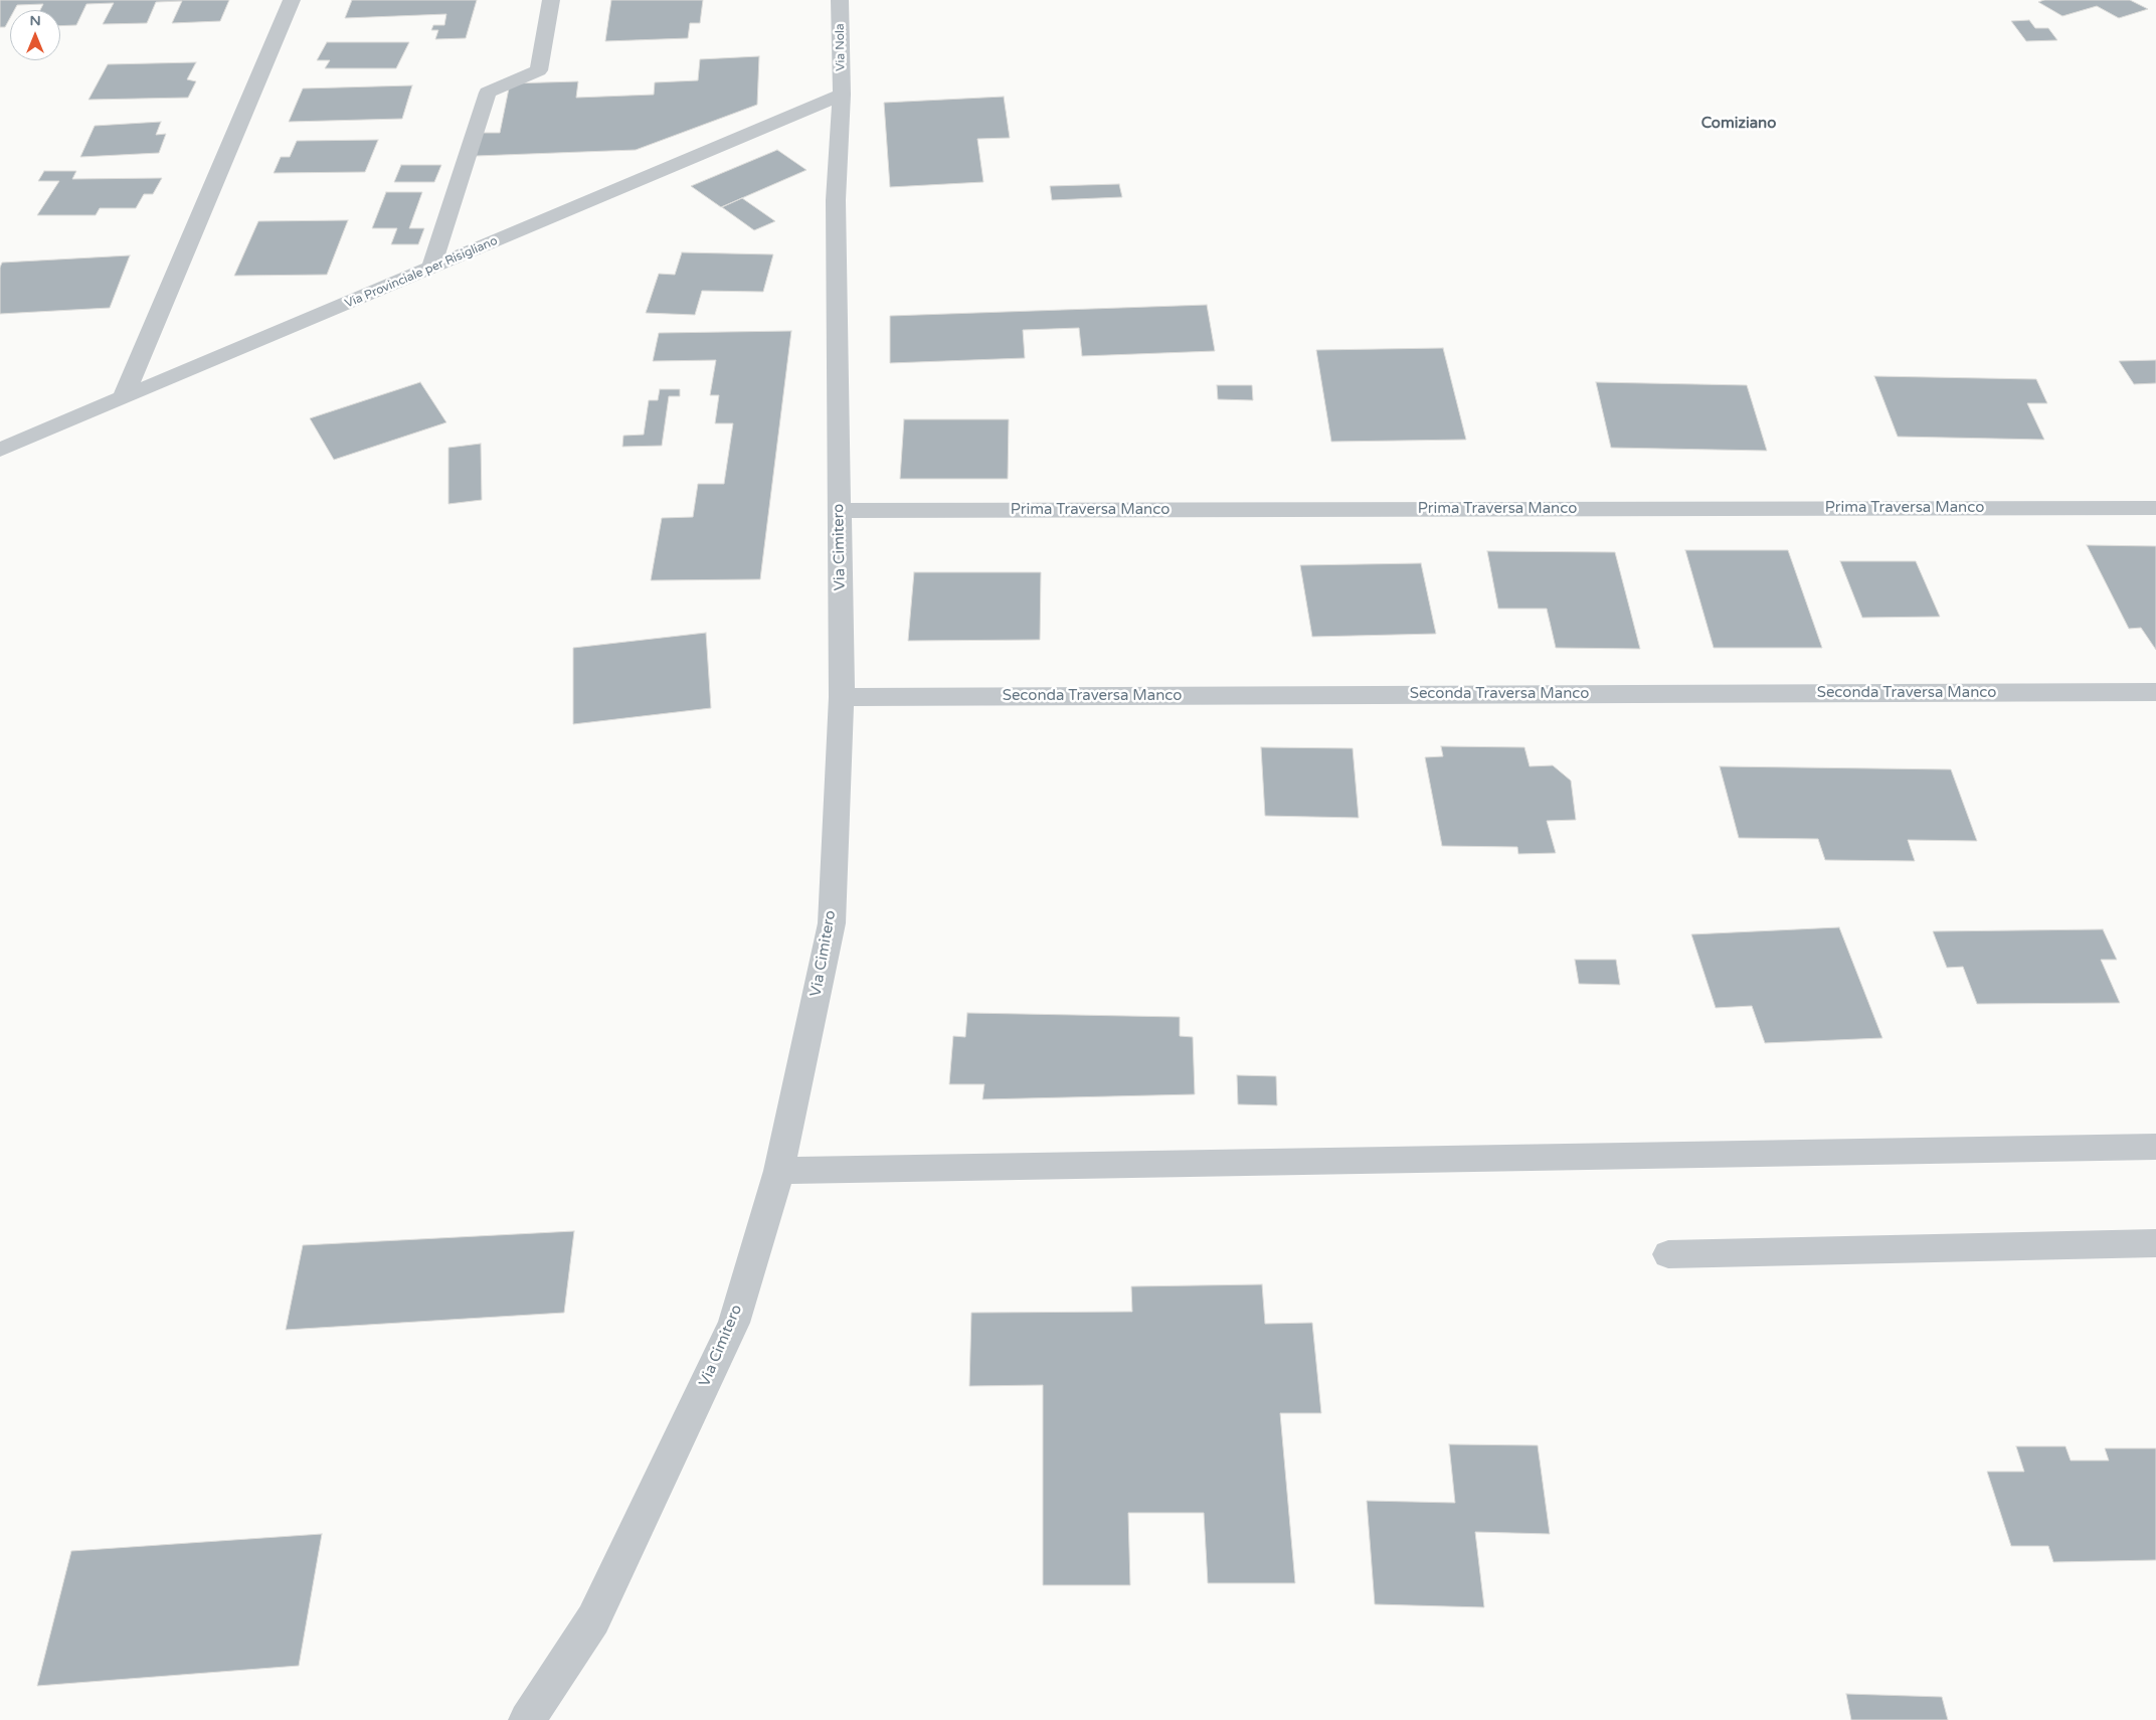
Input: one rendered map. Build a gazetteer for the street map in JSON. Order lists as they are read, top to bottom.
{
  "streets": {
    "street": [
      "Via Nola",
      "Via Provinciale per Risigliano",
      "Prima Traversa Manco",
      "Via Cimitero",
      "Seconda Traversa Manco"
    ]
  },
  "crossings": [
    ["Via Nola", "Via Provinciale per Risigliano"],
    ["Via Nola", "Via Cimitero"],
    ["Via Provinciale per Risigliano", "Via Cimitero"],
    ["Prima Traversa Manco", "Via Cimitero"],
    ["Via Cimitero", "Seconda Traversa Manco"]
  ],
  "districts": ["Comiziano"],
  "north": "top"
}
